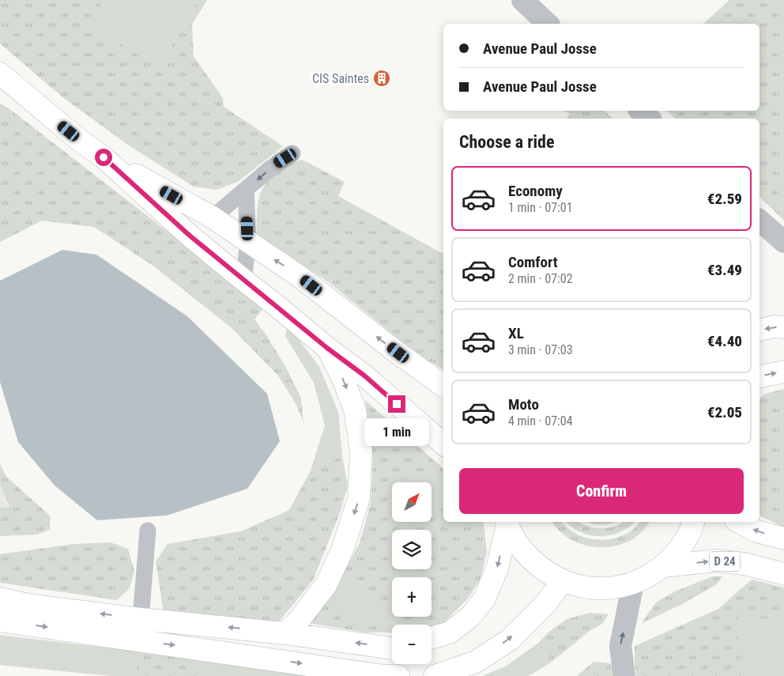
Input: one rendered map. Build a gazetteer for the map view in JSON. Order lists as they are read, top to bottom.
{
  "streets": {
    "main road": ["D 24"]
  },
  "places": {
    "building": ["CIS Saintes"]
  },
  "north": "top right",
  "page": {
    "banner": ["Avenue Paul Josse", "Avenue Paul Josse"],
    "heading": "Choose a ride",
    "list": [
      {
        "name": "Economy",
        "note": "1 min · 07:01",
        "value": "€2.59"
      },
      {
        "name": "Comfort",
        "note": "2 min · 07:02",
        "value": "€3.49"
      },
      {
        "name": "XL",
        "note": "3 min · 07:03",
        "value": "€4.40"
      },
      {
        "name": "Moto",
        "note": "4 min · 07:04",
        "value": "€2.05"
      }
    ],
    "bubble": "1 min",
    "buttons": "Confirm",
    "map_buttons": ["+", "−"]
  }
}
